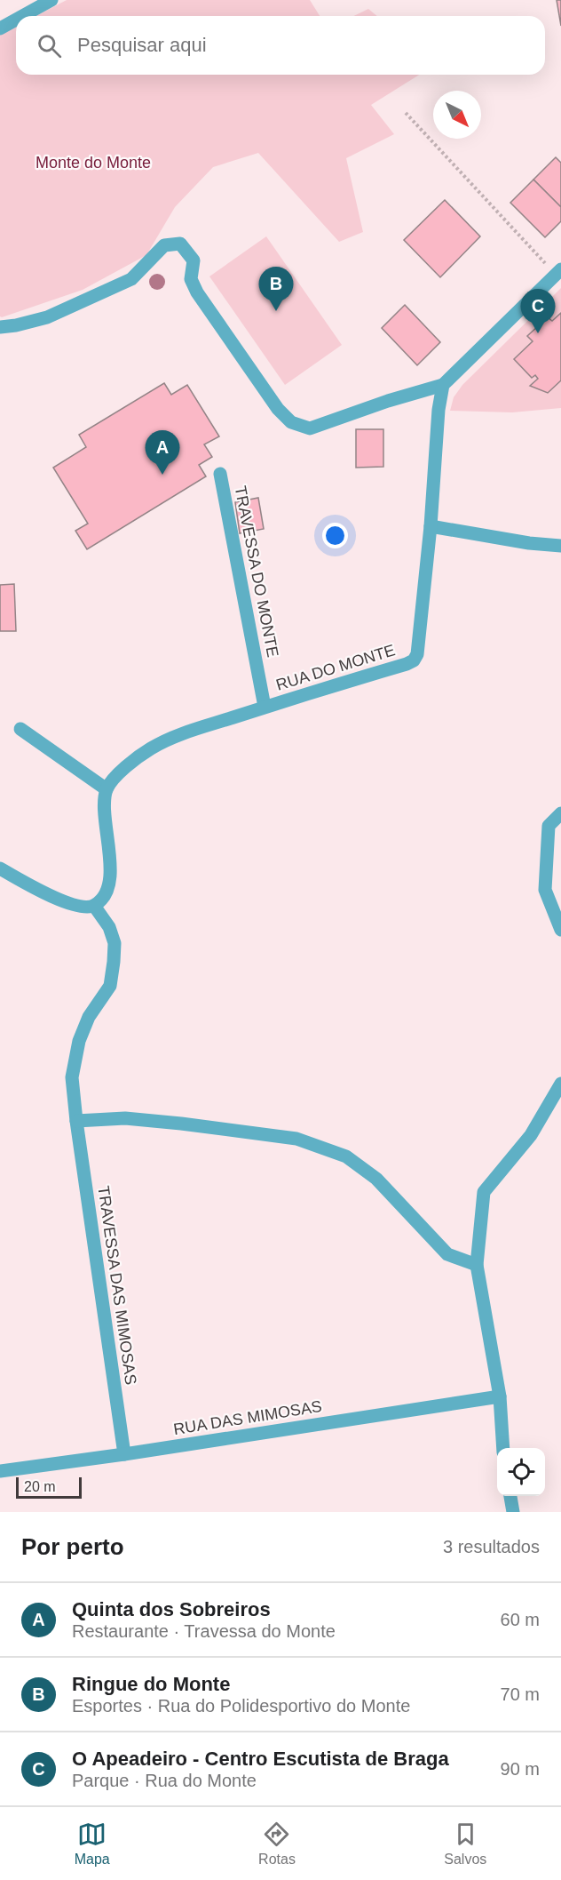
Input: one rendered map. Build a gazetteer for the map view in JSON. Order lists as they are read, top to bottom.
{
  "streets": {
    "street": [
      "TRAVESSA DO MONTE",
      "RUA DO MONTE",
      "TRAVESSA DAS MIMOSAS",
      "RUA DAS MIMOSAS"
    ]
  },
  "crossings": [
    ["TRAVESSA DO MONTE", "RUA DO MONTE"],
    ["TRAVESSA DAS MIMOSAS", "RUA DAS MIMOSAS"]
  ],
  "parks": ["Monte do Monte"],
  "scale_bar": "20 m",
  "north": "bottom right",
  "page": {
    "search": "Pesquisar aqui",
    "pins": ["B", "C", "A"],
    "scale": "20 m",
    "heading": ["Por perto", "3 resultados"],
    "list": [
      {
        "mark": "A",
        "name": "Quinta dos Sobreiros",
        "note": "Restaurante · Travessa do Monte",
        "value": "60 m"
      },
      {
        "mark": "B",
        "name": "Ringue do Monte",
        "note": "Esportes · Rua do Polidesportivo do Monte",
        "value": "70 m"
      },
      {
        "mark": "C",
        "name": "O Apeadeiro - Centro Escutista de Braga",
        "note": "Parque · Rua do Monte",
        "value": "90 m"
      }
    ],
    "nav": ["Mapa", "Rotas", "Salvos"]
  }
}
